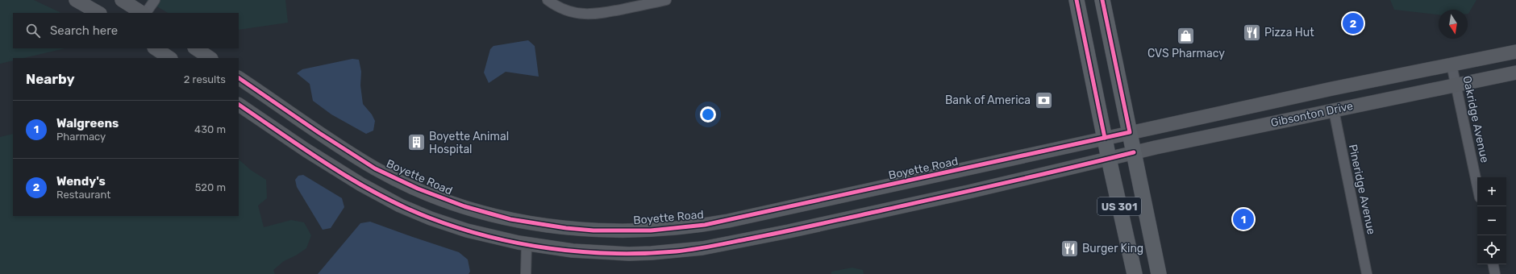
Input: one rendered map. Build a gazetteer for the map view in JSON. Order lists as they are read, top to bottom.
{
  "streets": {
    "main road": ["Gibsonton Drive", "Boyette Road", "US 301"],
    "street": ["Oakridge Avenue", "Pineridge Avenue"]
  },
  "crossings": [
    ["Gibsonton Drive", "Oakridge Avenue"],
    ["Gibsonton Drive", "Boyette Road"],
    ["Gibsonton Drive", "Pineridge Avenue"],
    ["Gibsonton Drive", "US 301"],
    ["Boyette Road", "US 301"]
  ],
  "places": {
    "restaurant": ["Pizza Hut", "Burger King"],
    "shop": ["CVS Pharmacy"],
    "bank": ["Bank of America"],
    "building": ["Boyette Animal Hospital"]
  },
  "north": "bottom",
  "page": {
    "pins": ["2", "1"],
    "search": "Search here",
    "heading": ["Nearby", "2 results"],
    "list": [
      {
        "mark": "1",
        "name": "Walgreens",
        "note": "Pharmacy",
        "value": "430 m"
      },
      {
        "mark": "2",
        "name": "Wendy's",
        "note": "Restaurant",
        "value": "520 m"
      }
    ],
    "map_buttons": ["+", "−"]
  }
}
